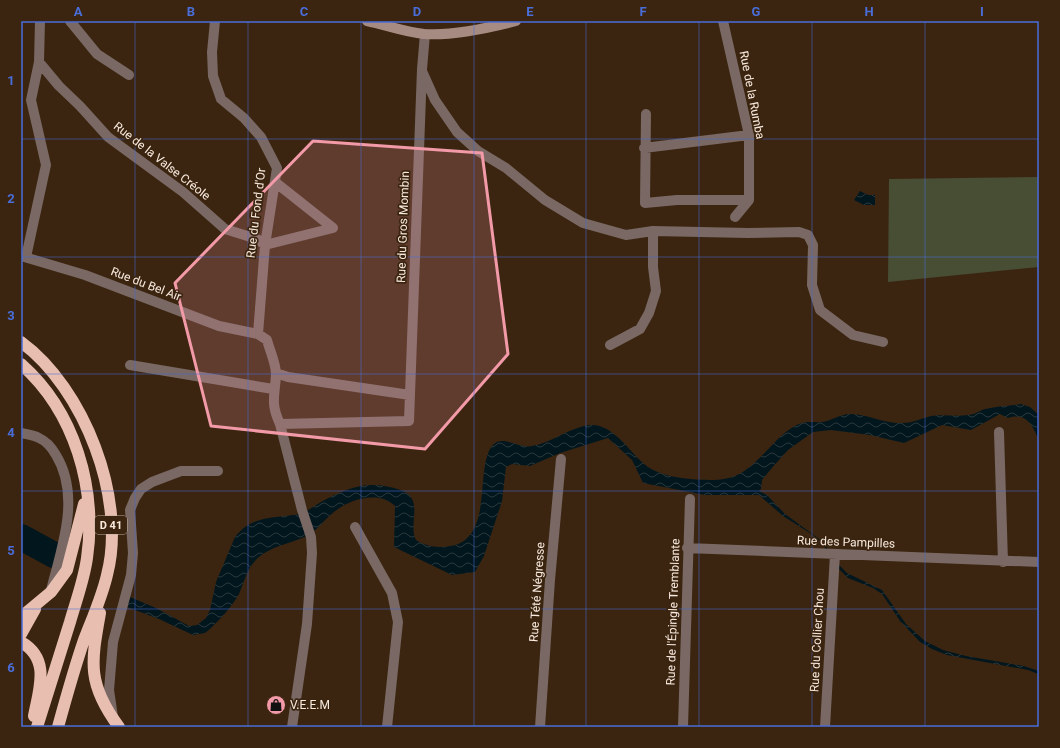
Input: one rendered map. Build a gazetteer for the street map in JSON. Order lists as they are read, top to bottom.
{
  "streets": {
    "highway": ["D 41"],
    "street": [
      "Rue de la Rumba",
      "Rue de la Valse Créole",
      "Rue du Fond d'Or",
      "Rue du Gros Mombin",
      "Rue du Bel Air",
      "Rue des Pampilles",
      "Rue Tété Négresse",
      "Rue de l'Épingle Tremblante",
      "Rue du Collier Chou"
    ]
  },
  "crossings": [
    ["Rue de la Valse Créole", "Rue du Fond d'Or"],
    ["Rue de la Valse Créole", "Rue du Bel Air"],
    ["Rue du Fond d'Or", "Rue du Bel Air"],
    ["Rue des Pampilles", "Rue de l'Épingle Tremblante"],
    ["Rue des Pampilles", "Rue du Collier Chou"]
  ],
  "places": {
    "shop": ["V.E.E.M"]
  },
  "grid": {
    "columns": [
      "A",
      "B",
      "C",
      "D",
      "E",
      "F",
      "G",
      "H",
      "I"
    ],
    "rows": [
      "1",
      "2",
      "3",
      "4",
      "5",
      "6"
    ]
  }
}
